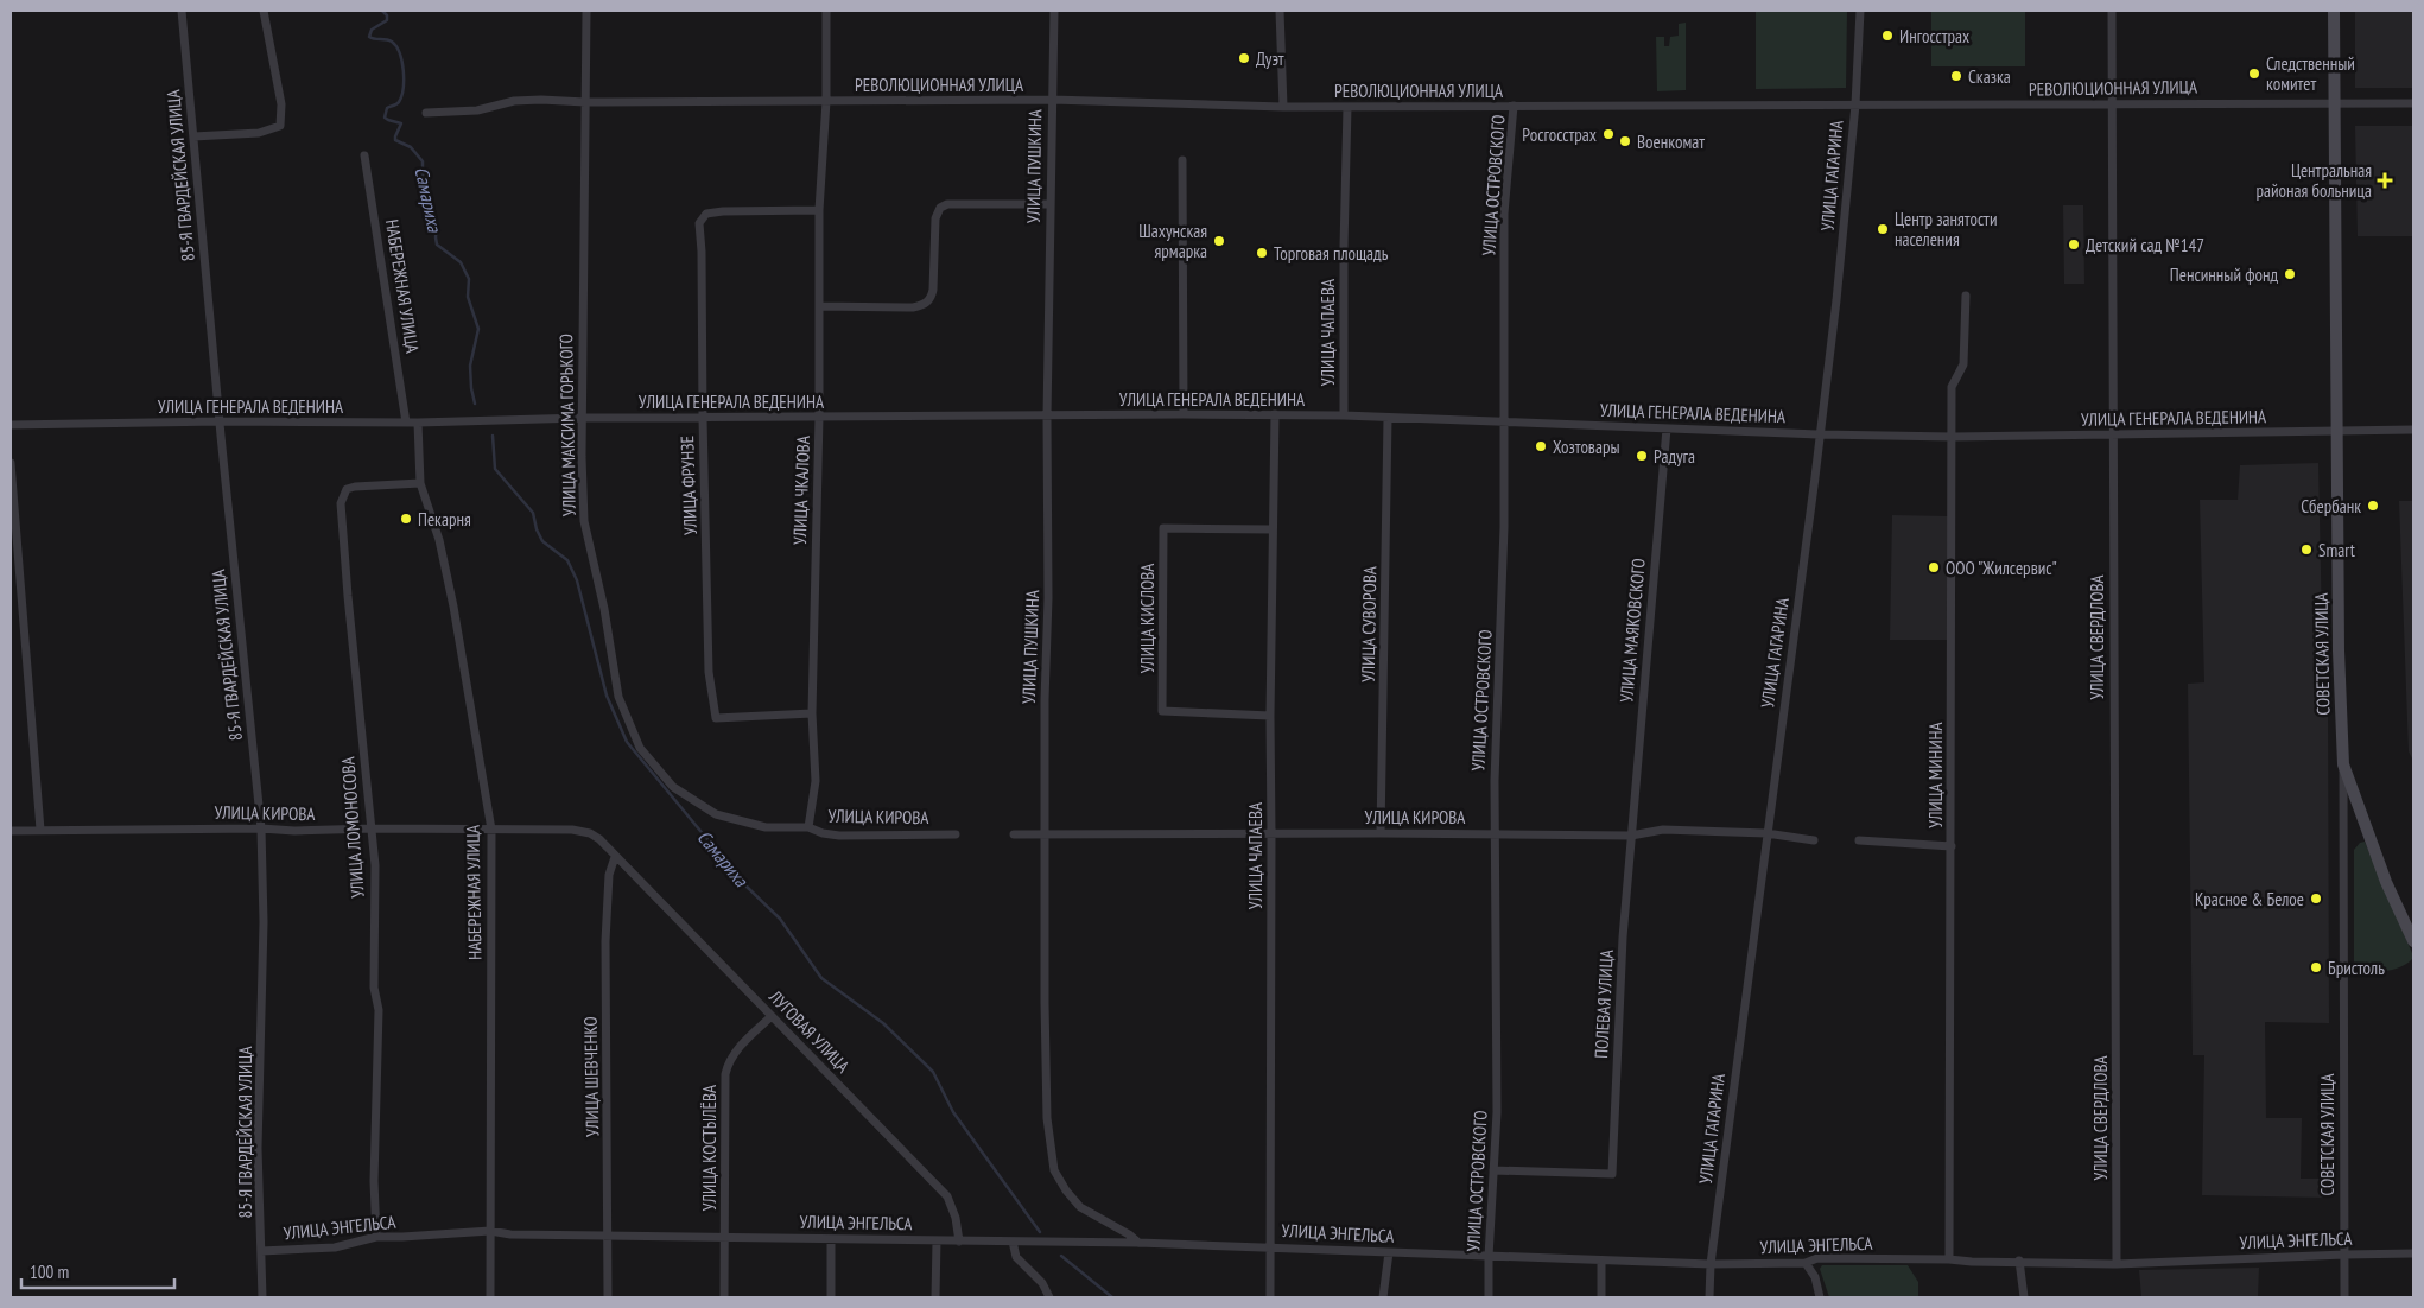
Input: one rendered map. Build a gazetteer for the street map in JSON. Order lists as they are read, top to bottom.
{
  "streets": {
    "street": [
      "РЕВОЛЮЦИОННАЯ УЛИЦА",
      "УЛИЦА ПУШКИНА",
      "85-Я ГВАРДЕЙСКАЯ УЛИЦА",
      "УЛИЦА ГАГАРИНА",
      "УЛИЦА ОСТРОВСКОГО",
      "НАБЕРЕЖНАЯ УЛИЦА",
      "УЛИЦА ЧАПАЕВА",
      "УЛИЦА ГЕНЕРАЛА ВЕДЕНИНА",
      "УЛИЦА МАКСИМА ГОРЬКОГО",
      "УЛИЦА ФРУНЗЕ",
      "УЛИЦА ЧКАЛОВА",
      "УЛИЦА КИСЛОВА",
      "УЛИЦА СУВОРОВА",
      "УЛИЦА МАЯКОВСКОГО",
      "УЛИЦА СВЕРДЛОВА",
      "СОВЕТСКАЯ УЛИЦА",
      "УЛИЦА МИНИНА",
      "УЛИЦА КИРОВА",
      "УЛИЦА ЛОМОНОСОВА",
      "ПОЛЕВАЯ УЛИЦА",
      "ЛУГОВАЯ УЛИЦА",
      "УЛИЦА ШЕВЧЕНКО",
      "УЛИЦА КОСТЫЛЁВА",
      "УЛИЦА ЭНГЕЛЬСА"
    ]
  },
  "crossings": [
    ["РЕВОЛЮЦИОННАЯ УЛИЦА", "УЛИЦА ПУШКИНА"],
    ["РЕВОЛЮЦИОННАЯ УЛИЦА", "УЛИЦА ГАГАРИНА"],
    ["РЕВОЛЮЦИОННАЯ УЛИЦА", "УЛИЦА ОСТРОВСКОГО"],
    ["РЕВОЛЮЦИОННАЯ УЛИЦА", "УЛИЦА ЧАПАЕВА"],
    ["РЕВОЛЮЦИОННАЯ УЛИЦА", "УЛИЦА МАКСИМА ГОРЬКОГО"],
    ["РЕВОЛЮЦИОННАЯ УЛИЦА", "УЛИЦА ЧКАЛОВА"],
    ["РЕВОЛЮЦИОННАЯ УЛИЦА", "УЛИЦА СВЕРДЛОВА"],
    ["РЕВОЛЮЦИОННАЯ УЛИЦА", "СОВЕТСКАЯ УЛИЦА"],
    ["УЛИЦА ПУШКИНА", "УЛИЦА ГЕНЕРАЛА ВЕДЕНИНА"],
    ["УЛИЦА ПУШКИНА", "УЛИЦА КИРОВА"],
    ["УЛИЦА ПУШКИНА", "УЛИЦА ЭНГЕЛЬСА"],
    ["85-Я ГВАРДЕЙСКАЯ УЛИЦА", "УЛИЦА ГЕНЕРАЛА ВЕДЕНИНА"],
    ["85-Я ГВАРДЕЙСКАЯ УЛИЦА", "УЛИЦА КИРОВА"],
    ["85-Я ГВАРДЕЙСКАЯ УЛИЦА", "УЛИЦА ЭНГЕЛЬСА"],
    ["УЛИЦА ГАГАРИНА", "УЛИЦА ГЕНЕРАЛА ВЕДЕНИНА"],
    ["УЛИЦА ГАГАРИНА", "УЛИЦА КИРОВА"],
    ["УЛИЦА ГАГАРИНА", "УЛИЦА ЭНГЕЛЬСА"],
    ["УЛИЦА ОСТРОВСКОГО", "УЛИЦА ГЕНЕРАЛА ВЕДЕНИНА"],
    ["УЛИЦА ОСТРОВСКОГО", "УЛИЦА КИРОВА"],
    ["УЛИЦА ОСТРОВСКОГО", "ПОЛЕВАЯ УЛИЦА"],
    ["УЛИЦА ОСТРОВСКОГО", "УЛИЦА ЭНГЕЛЬСА"],
    ["НАБЕРЕЖНАЯ УЛИЦА", "УЛИЦА ГЕНЕРАЛА ВЕДЕНИНА"],
    ["НАБЕРЕЖНАЯ УЛИЦА", "УЛИЦА КИРОВА"],
    ["НАБЕРЕЖНАЯ УЛИЦА", "УЛИЦА ЛОМОНОСОВА"],
    ["НАБЕРЕЖНАЯ УЛИЦА", "УЛИЦА ЭНГЕЛЬСА"],
    ["УЛИЦА ЧАПАЕВА", "УЛИЦА ГЕНЕРАЛА ВЕДЕНИНА"],
    ["УЛИЦА ЧАПАЕВА", "УЛИЦА КИСЛОВА"],
    ["УЛИЦА ЧАПАЕВА", "УЛИЦА КИРОВА"],
    ["УЛИЦА ЧАПАЕВА", "УЛИЦА ЭНГЕЛЬСА"],
    ["УЛИЦА ГЕНЕРАЛА ВЕДЕНИНА", "УЛИЦА МАКСИМА ГОРЬКОГО"],
    ["УЛИЦА ГЕНЕРАЛА ВЕДЕНИНА", "УЛИЦА ФРУНЗЕ"],
    ["УЛИЦА ГЕНЕРАЛА ВЕДЕНИНА", "УЛИЦА ЧКАЛОВА"],
    ["УЛИЦА ГЕНЕРАЛА ВЕДЕНИНА", "УЛИЦА СУВОРОВА"],
    ["УЛИЦА ГЕНЕРАЛА ВЕДЕНИНА", "УЛИЦА МАЯКОВСКОГО"],
    ["УЛИЦА ГЕНЕРАЛА ВЕДЕНИНА", "УЛИЦА СВЕРДЛОВА"],
    ["УЛИЦА ГЕНЕРАЛА ВЕДЕНИНА", "СОВЕТСКАЯ УЛИЦА"],
    ["УЛИЦА ГЕНЕРАЛА ВЕДЕНИНА", "УЛИЦА МИНИНА"],
    ["УЛИЦА МАКСИМА ГОРЬКОГО", "УЛИЦА КИРОВА"],
    ["УЛИЦА ФРУНЗЕ", "УЛИЦА ЧКАЛОВА"],
    ["УЛИЦА ЧКАЛОВА", "УЛИЦА КИРОВА"],
    ["УЛИЦА СУВОРОВА", "УЛИЦА КИРОВА"],
    ["УЛИЦА МАЯКОВСКОГО", "УЛИЦА КИРОВА"],
    ["УЛИЦА МАЯКОВСКОГО", "ПОЛЕВАЯ УЛИЦА"],
    ["УЛИЦА СВЕРДЛОВА", "УЛИЦА ЭНГЕЛЬСА"],
    ["СОВЕТСКАЯ УЛИЦА", "УЛИЦА ЭНГЕЛЬСА"],
    ["УЛИЦА МИНИНА", "УЛИЦА ЭНГЕЛЬСА"],
    ["УЛИЦА КИРОВА", "УЛИЦА ЛОМОНОСОВА"],
    ["УЛИЦА КИРОВА", "ПОЛЕВАЯ УЛИЦА"],
    ["УЛИЦА КИРОВА", "ЛУГОВАЯ УЛИЦА"],
    ["УЛИЦА КИРОВА", "УЛИЦА ШЕВЧЕНКО"],
    ["УЛИЦА ЛОМОНОСОВА", "УЛИЦА ЭНГЕЛЬСА"],
    ["ЛУГОВАЯ УЛИЦА", "УЛИЦА ШЕВЧЕНКО"],
    ["ЛУГОВАЯ УЛИЦА", "УЛИЦА КОСТЫЛЁВА"],
    ["ЛУГОВАЯ УЛИЦА", "УЛИЦА ЭНГЕЛЬСА"],
    ["УЛИЦА ШЕВЧЕНКО", "УЛИЦА ЭНГЕЛЬСА"],
    ["УЛИЦА КОСТЫЛЁВА", "УЛИЦА ЭНГЕЛЬСА"]
  ],
  "water": ["Самариха"],
  "places": {
    "other": [
      "Ингосстрах",
      "Дуэт",
      "Следственный комитет",
      "Сказка",
      "Росгосстрах",
      "Военкомат",
      "Центр занятости населения",
      "Шахунская ярмарка",
      "Детский сад №147",
      "Торговая площадь",
      "Пенсинный фонд",
      "Хозтовары",
      "Радуга",
      "Сбербанк",
      "Пекарня",
      "Smart",
      "ООО \"Жилсервис\"",
      "Красное & Белое",
      "Бристоль"
    ],
    "health": ["Центральная районая больница"]
  },
  "scale_bar": "100 m"
}
